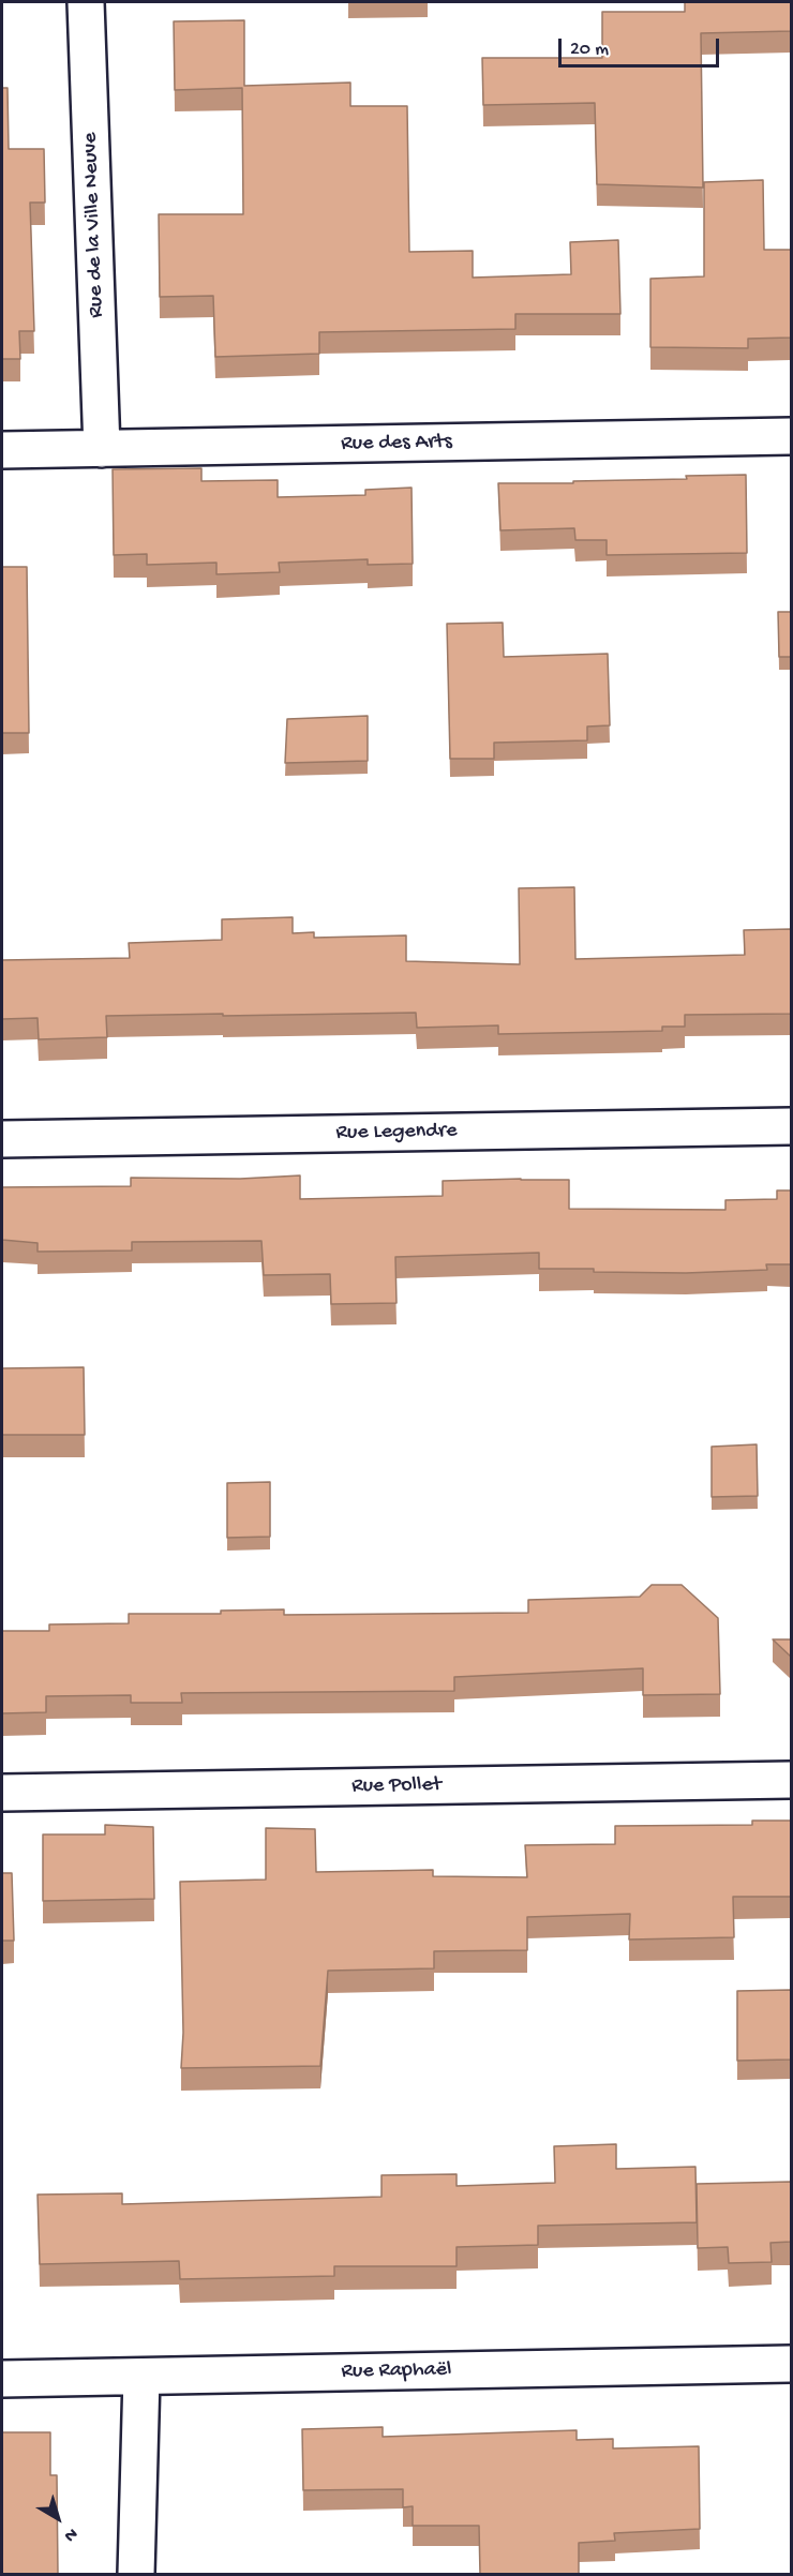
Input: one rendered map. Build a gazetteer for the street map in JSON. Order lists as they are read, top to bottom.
{
  "streets": {
    "street": [
      "Rue de la Ville Neuve",
      "Rue des Arts",
      "Rue Legendre",
      "Rue Pollet",
      "Rue Raphaël"
    ]
  },
  "crossings": [
    ["Rue de la Ville Neuve", "Rue des Arts"]
  ],
  "scale_bar": "20 m",
  "north": "bottom right"
}
